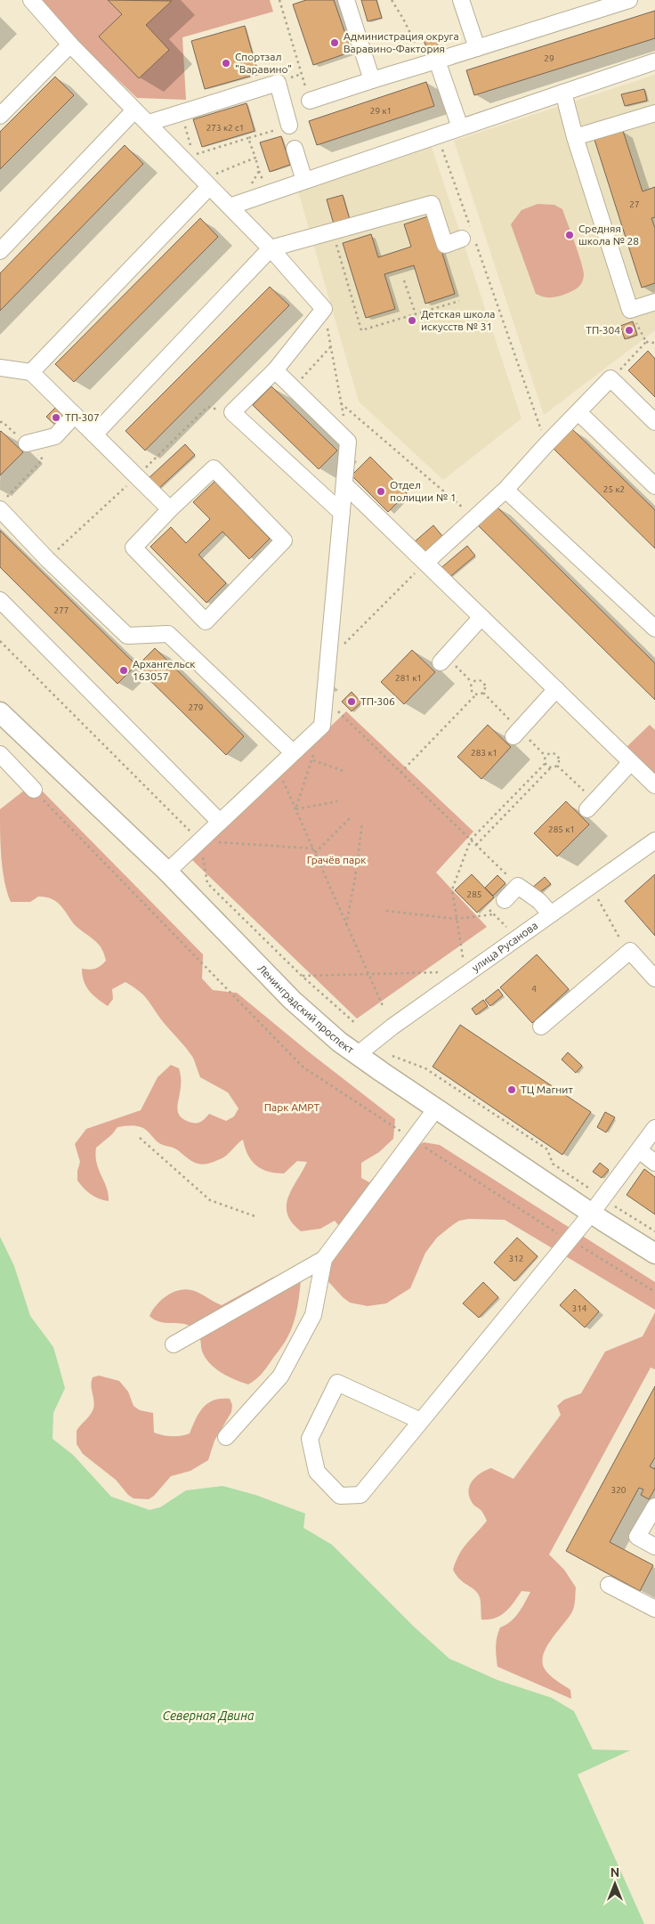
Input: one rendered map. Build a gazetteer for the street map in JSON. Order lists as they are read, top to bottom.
{
  "streets": {
    "main road": ["Ленинградский проспект"],
    "street": ["улица Русанова"]
  },
  "crossings": [
    ["улица Русанова", "Ленинградский проспект"]
  ],
  "water": ["Северная Двина"],
  "parks": ["Грачёв парк", "Парк АМРТ"],
  "places": [
    "Администрация округа Варавино-Фактория",
    "Спортзал \"Варавино\"",
    "Средняя школа № 28",
    "Детская школа искусств № 31",
    "ТП-304",
    "ТП-307",
    "Отдел полиции № 1",
    "Архангельск 163057",
    "ТП-306",
    "ТЦ Магнит"
  ],
  "house_numbers": [
    "29",
    "29 к1",
    "273 к2 с1",
    "27",
    "25 к2",
    "277",
    "281 к1",
    "279",
    "283 к1",
    "285 к1",
    "285",
    "4",
    "312",
    "314",
    "320"
  ],
  "north": "top"
}
